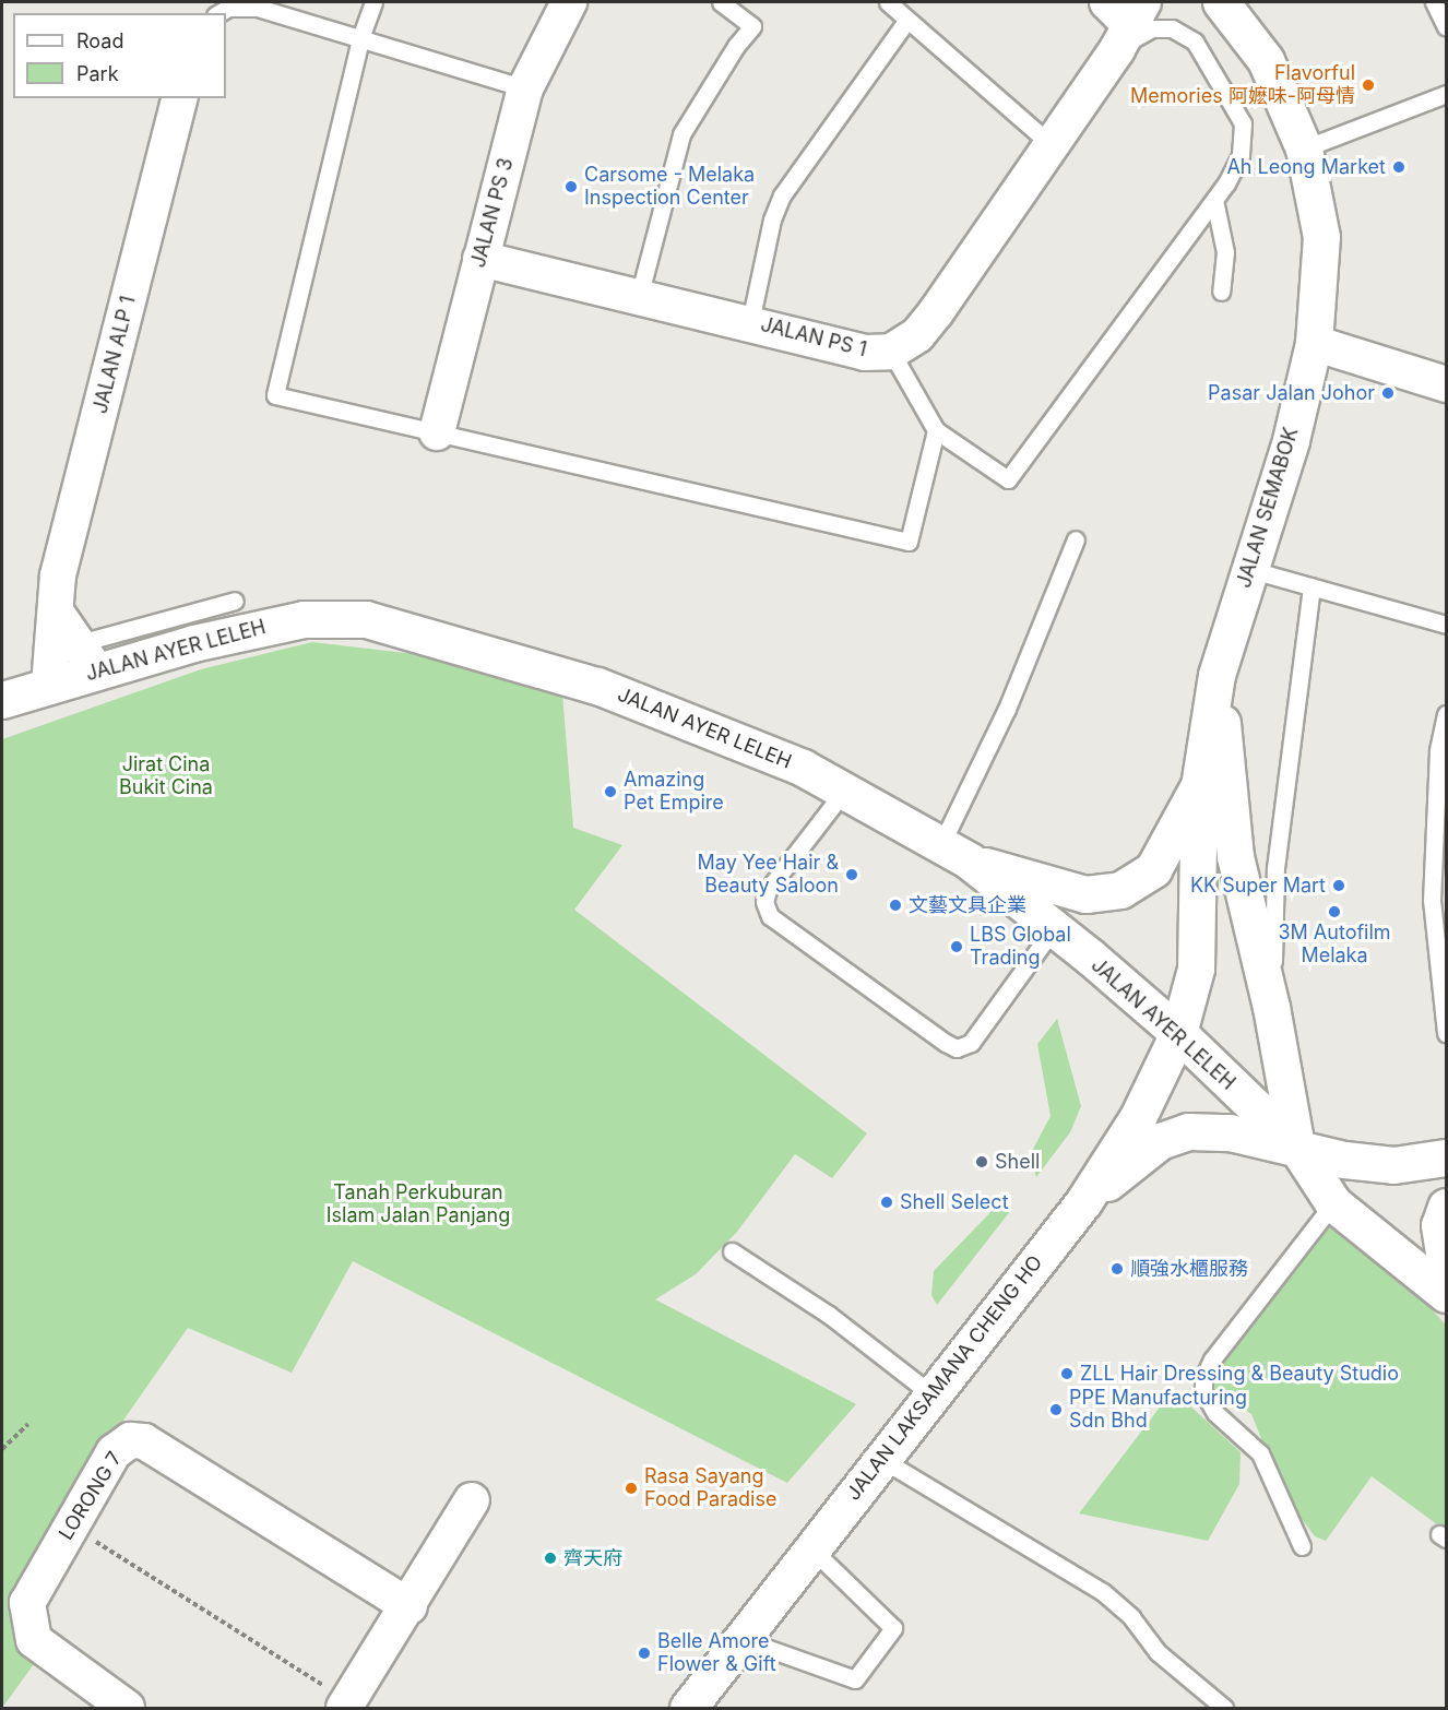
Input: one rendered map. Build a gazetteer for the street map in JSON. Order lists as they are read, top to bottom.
{
  "streets": {
    "main road": ["JALAN SEMABOK", "JALAN AYER LELEH", "JALAN LAKSAMANA CHENG HO"],
    "street": [
      "JALAN PS 3",
      "JALAN PS 1",
      "JALAN ALP 1",
      "LORONG 7"
    ]
  },
  "crossings": [
    ["JALAN PS 3", "JALAN PS 1"],
    ["JALAN ALP 1", "JALAN AYER LELEH"],
    ["JALAN SEMABOK", "JALAN AYER LELEH"],
    ["JALAN SEMABOK", "JALAN LAKSAMANA CHENG HO"],
    ["JALAN AYER LELEH", "JALAN LAKSAMANA CHENG HO"]
  ],
  "parks": ["Jirat Cina Bukit Cina", "Tanah Perkuburan Islam Jalan Panjang"],
  "places": [
    "Flavorful Memories 阿嬷味-阿母情",
    "Ah Leong Market",
    "Carsome - Melaka Inspection Center",
    "Pasar Jalan Johor",
    "Amazing Pet Empire",
    "May Yee Hair & Beauty Saloon",
    "KK Super Mart",
    "文藝文具企業",
    "3M Autofilm Melaka",
    "LBS Global Trading",
    "Shell",
    "Shell Select",
    "順強水櫃服務",
    "ZLL Hair Dressing & Beauty Studio",
    "PPE Manufacturing Sdn Bhd",
    "Rasa Sayang Food Paradise",
    "齊天府",
    "Belle Amore Flower & Gift"
  ],
  "legend": ["Road", "Park"]
}
